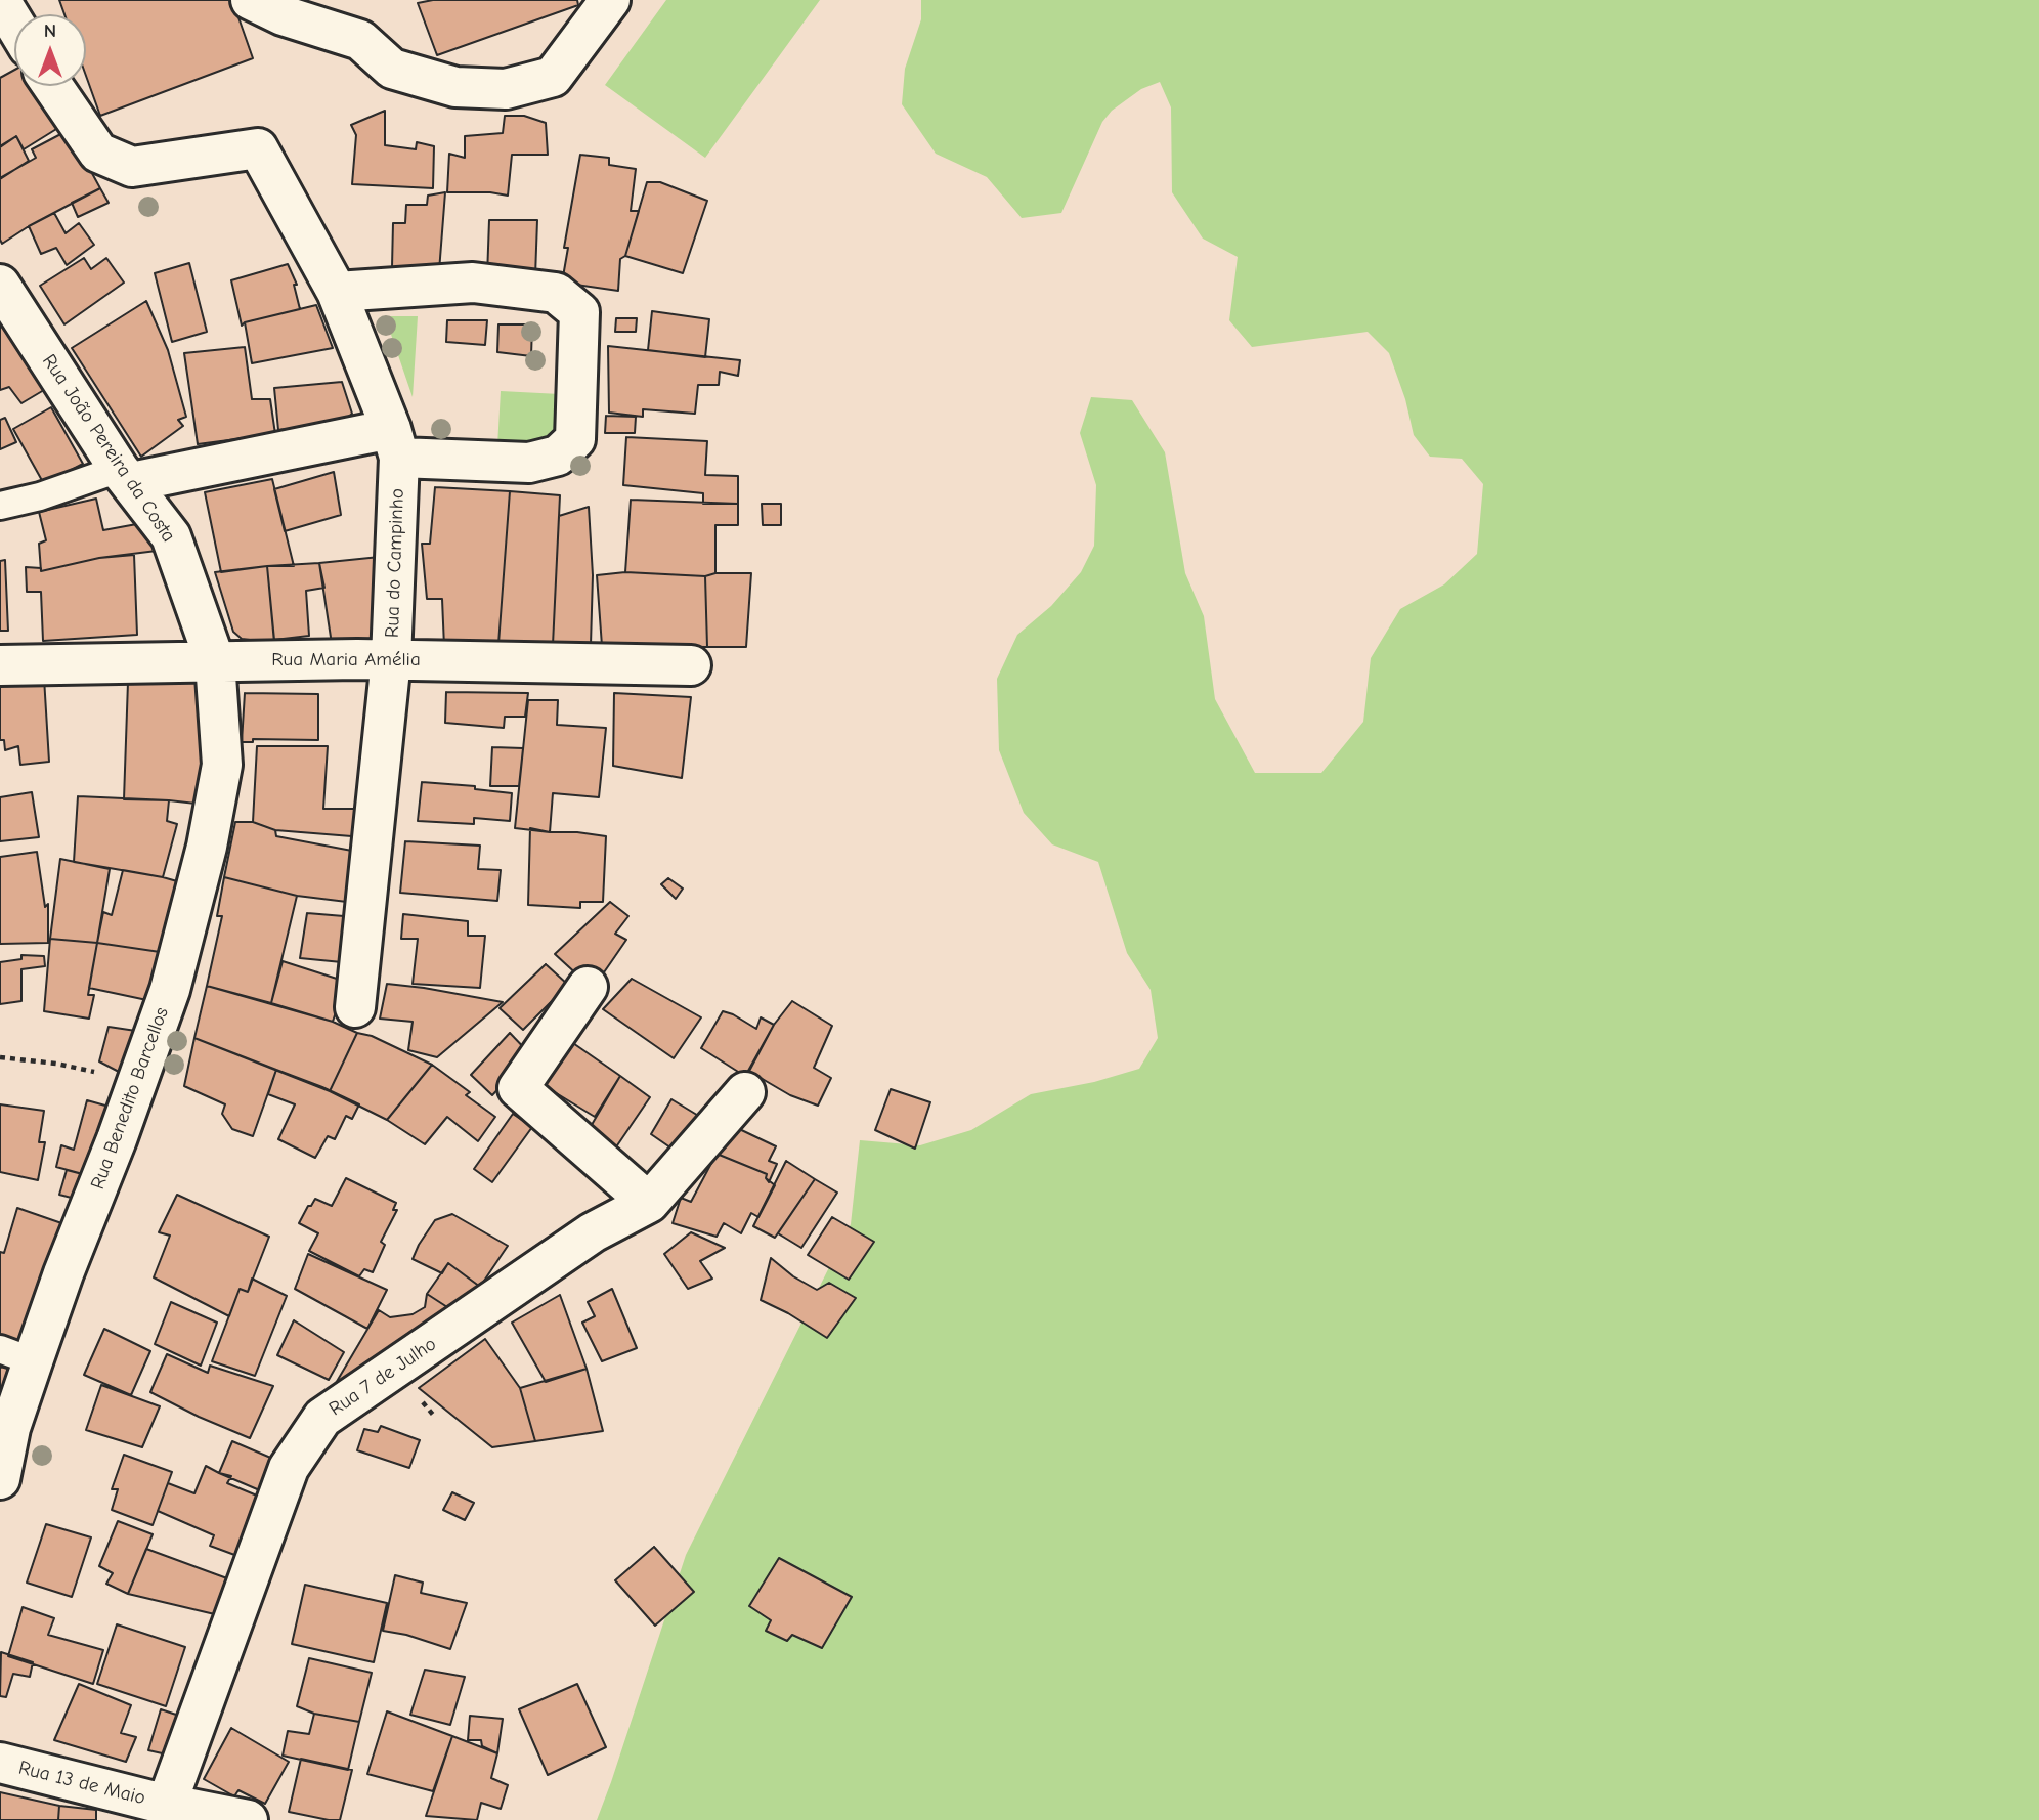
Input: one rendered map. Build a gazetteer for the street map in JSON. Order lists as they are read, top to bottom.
{
  "streets": {
    "street": [
      "Rua João Pereira da Costa",
      "Rua do Campinho",
      "Rua Maria Amélia",
      "Rua Benedito Barcellos",
      "Rua 7 de Julho",
      "Rua 13 de Maio"
    ]
  },
  "crossings": [
    ["Rua João Pereira da Costa", "Rua Maria Amélia"],
    ["Rua João Pereira da Costa", "Rua Benedito Barcellos"],
    ["Rua do Campinho", "Rua Maria Amélia"],
    ["Rua 7 de Julho", "Rua 13 de Maio"]
  ],
  "north": "top"
}
